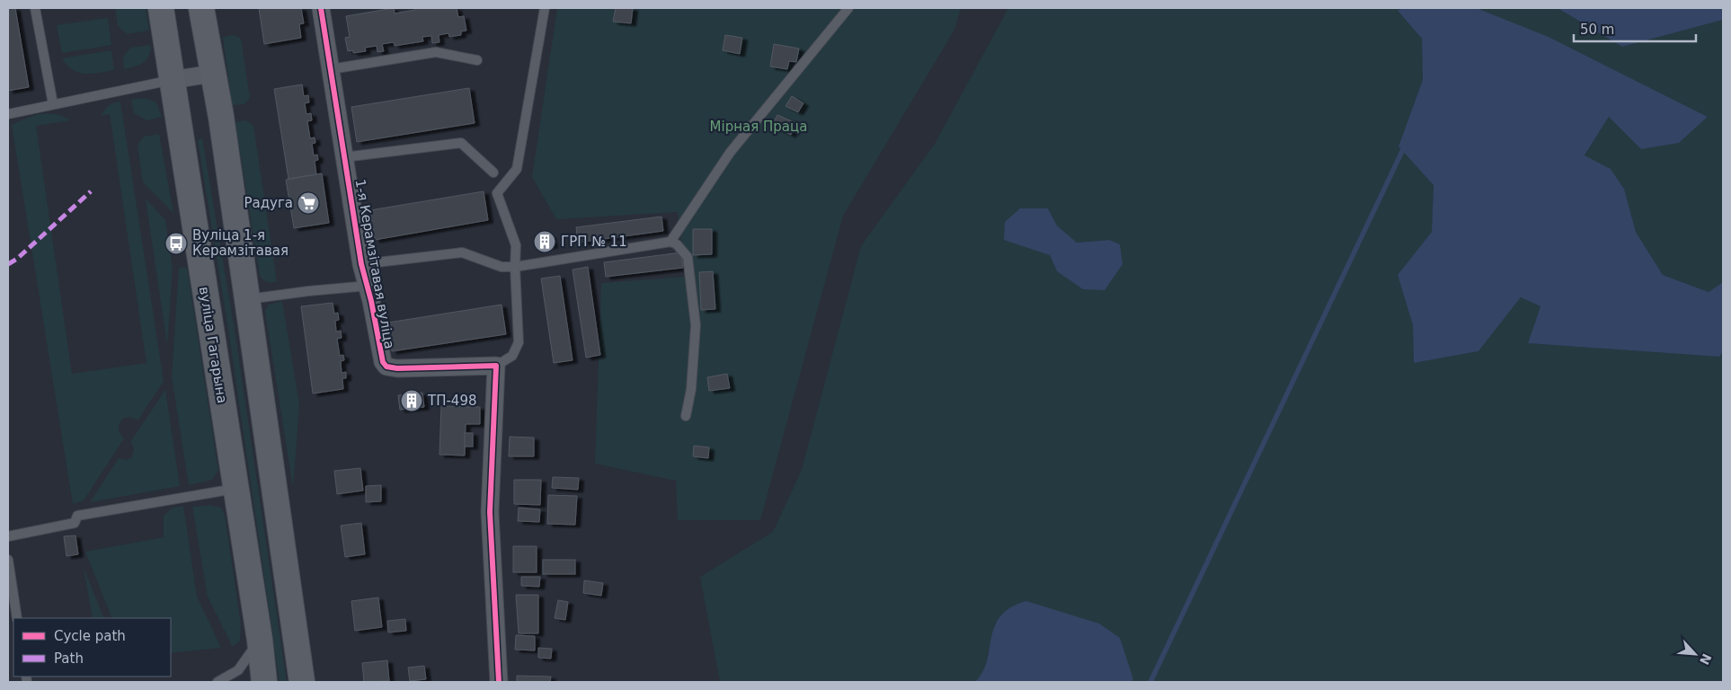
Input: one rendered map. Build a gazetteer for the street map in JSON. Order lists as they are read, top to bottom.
{
  "streets": {
    "main road": ["вуліца Гагарына"],
    "street": ["1-я Керамзітавая вуліца"]
  },
  "parks": ["Мірная Праца"],
  "places": {
    "supermarket": ["Радуга"],
    "building": ["ГРП № 11", "ТП-498"],
    "bus stop": ["Вуліца 1-я Керамзітавая"]
  },
  "legend": ["Cycle path", "Path"],
  "scale_bar": "50 m",
  "north": "bottom right"
}
